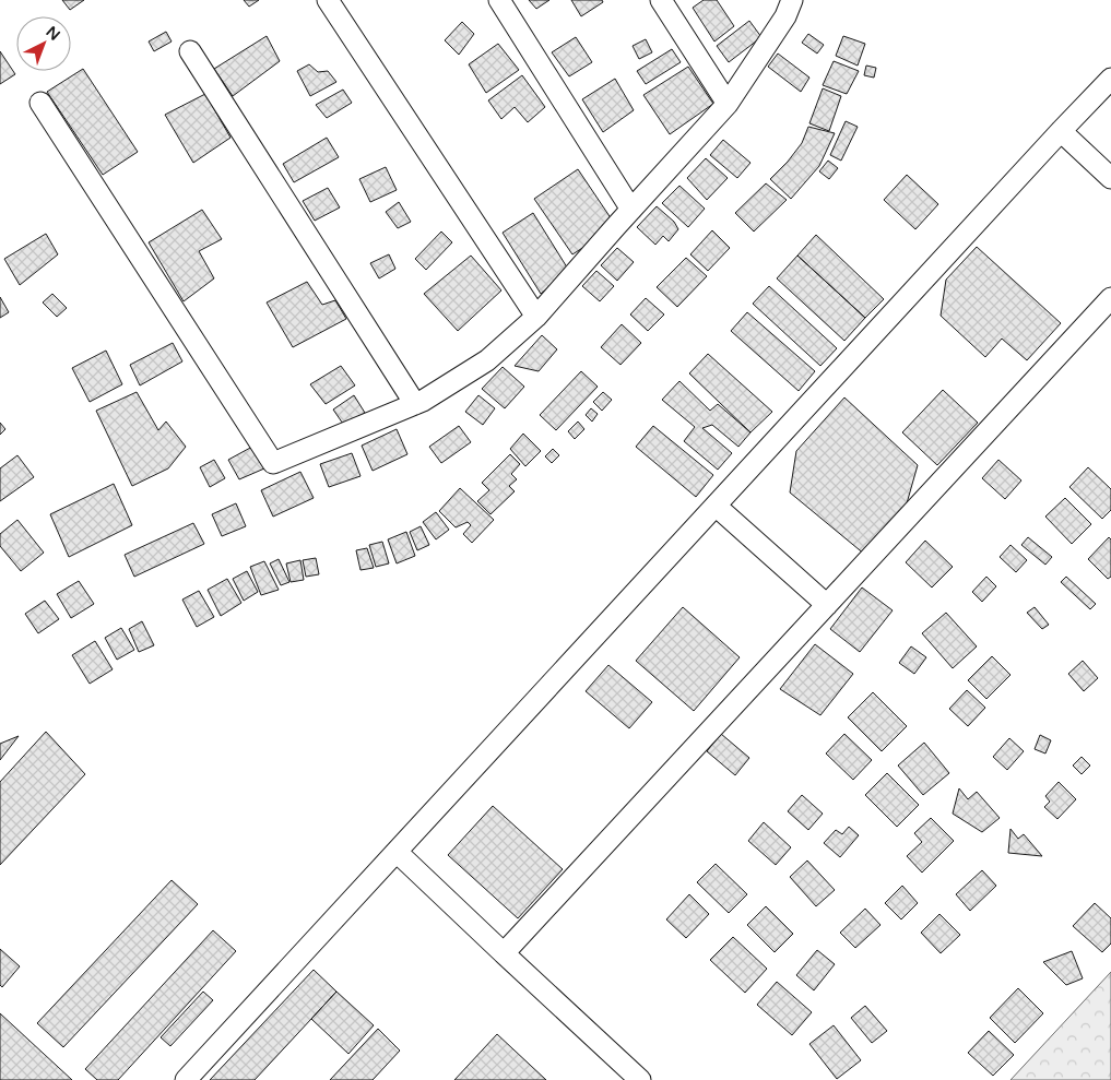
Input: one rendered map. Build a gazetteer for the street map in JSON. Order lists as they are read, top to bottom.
{
  "north": "top right"
}
